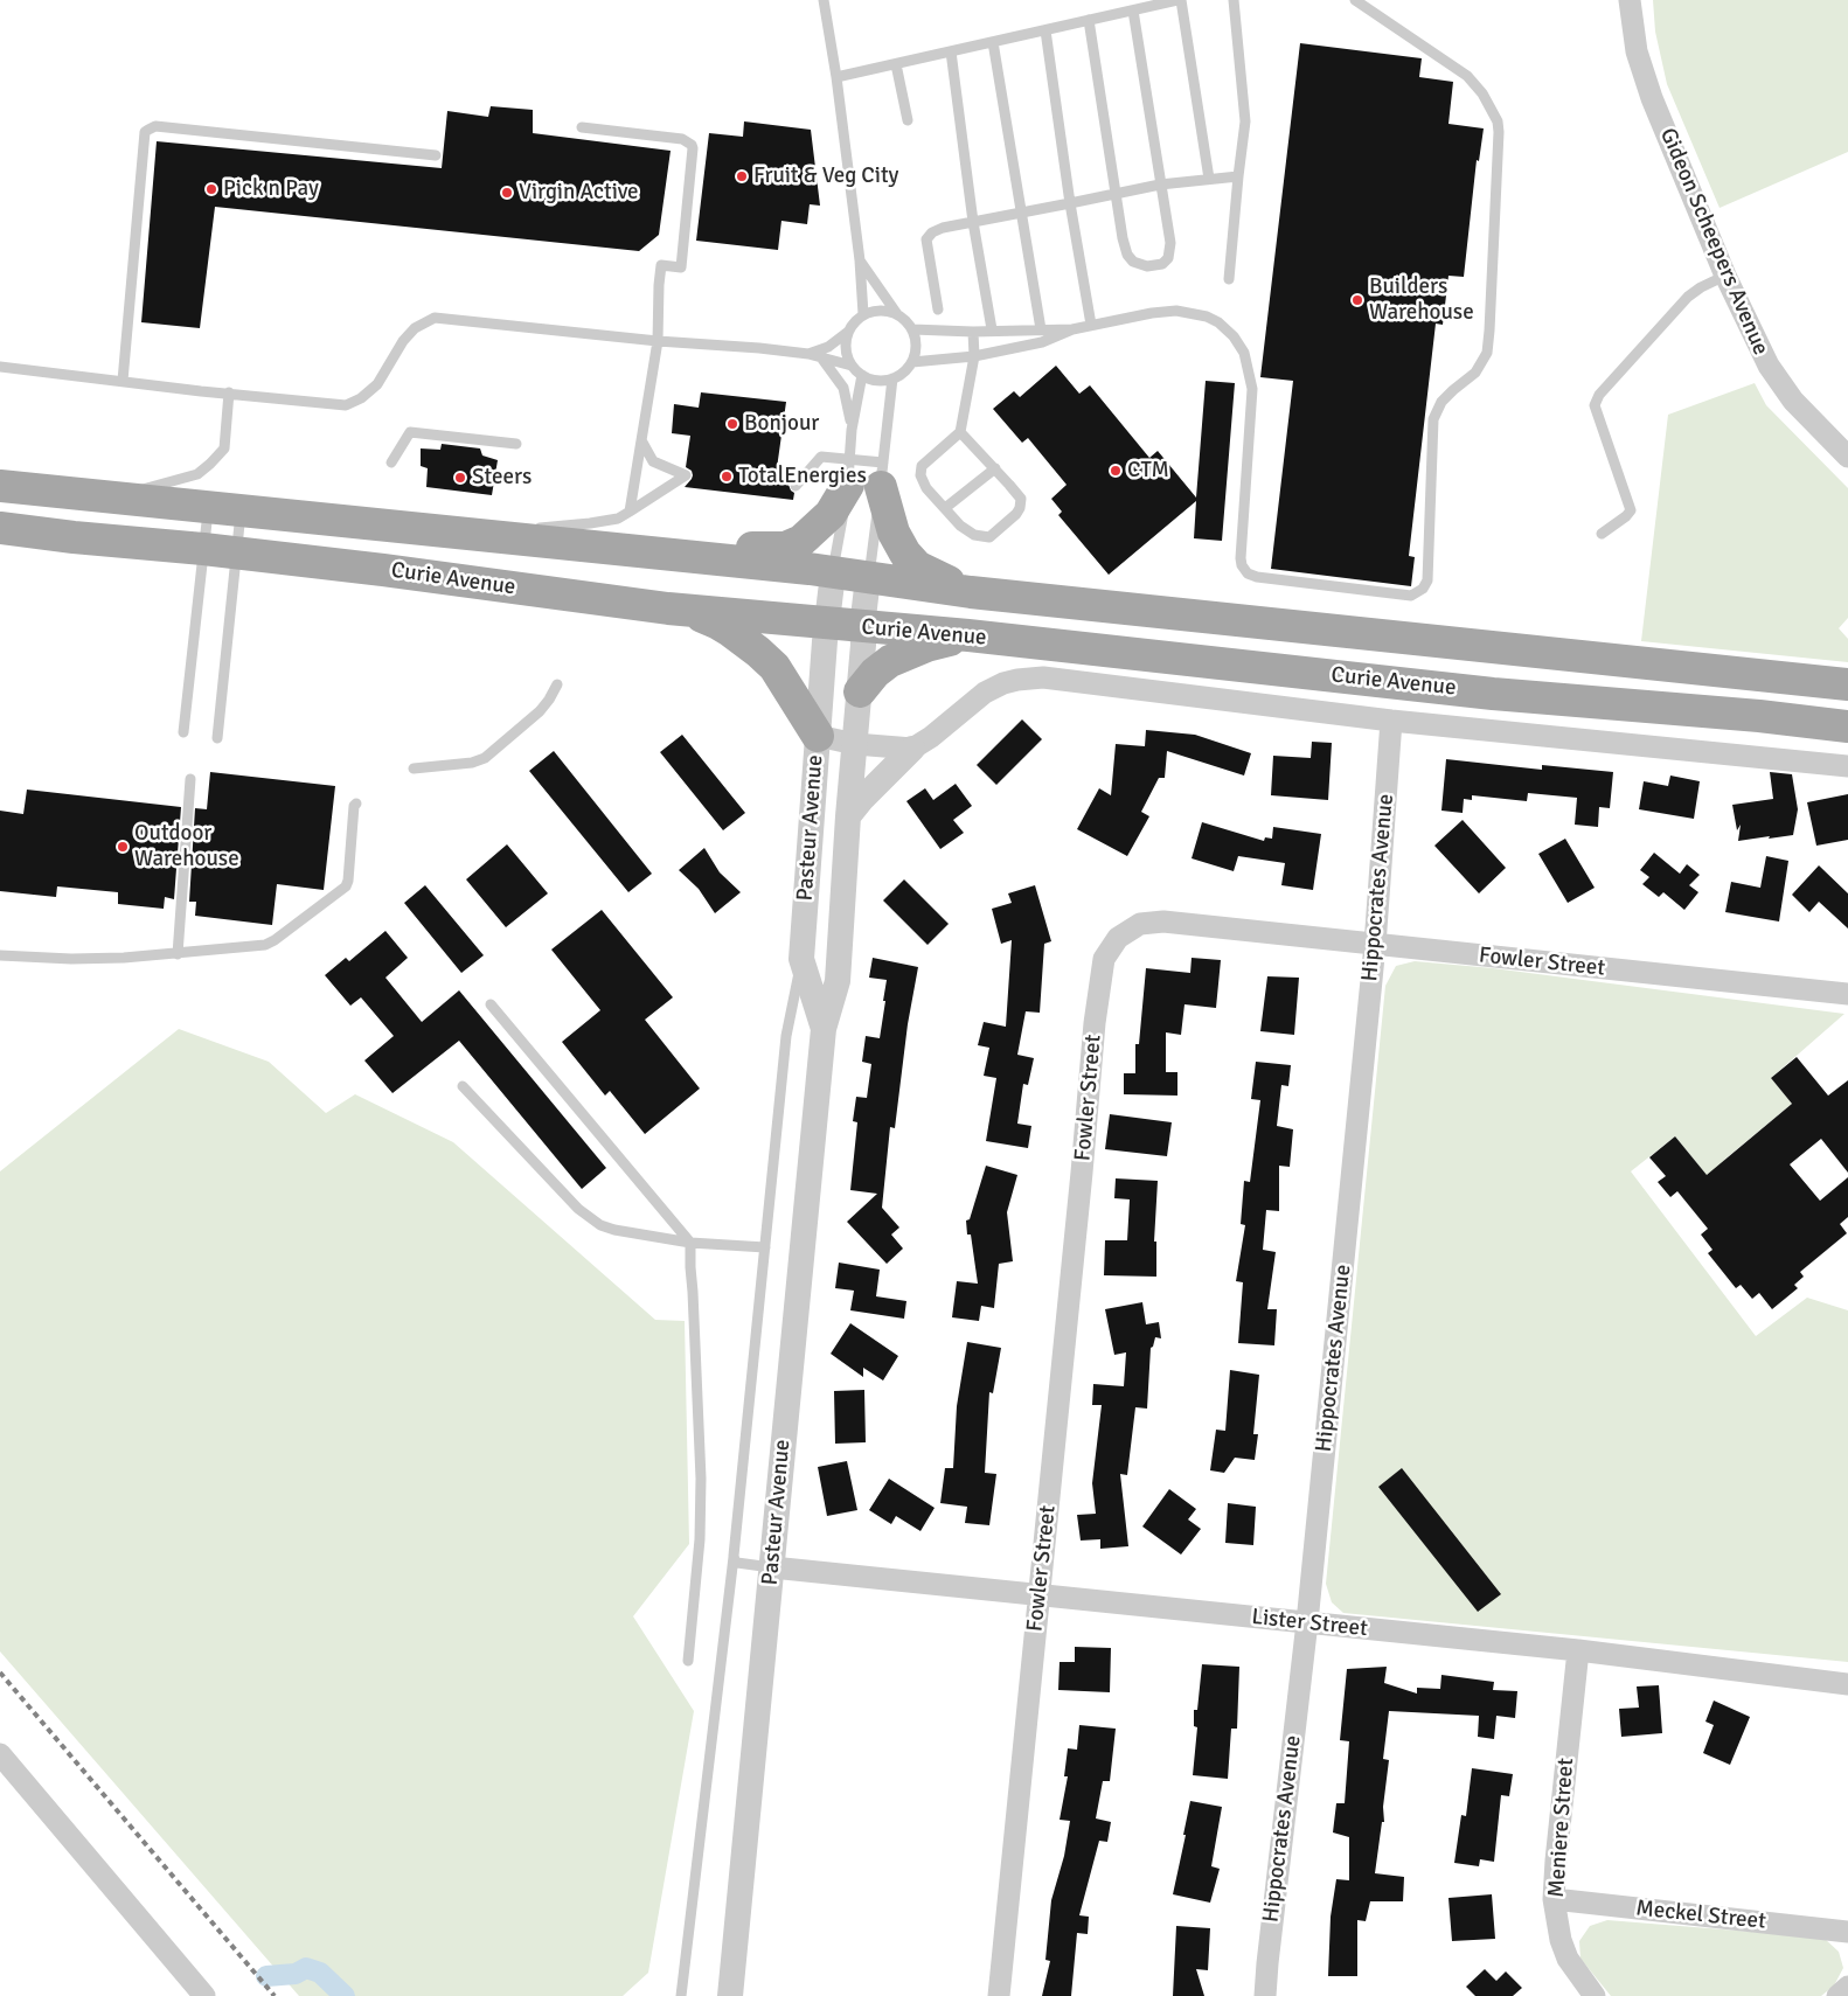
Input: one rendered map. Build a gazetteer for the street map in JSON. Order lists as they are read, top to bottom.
{
  "streets": {
    "main road": ["Curie Avenue"],
    "street": [
      "Gideon Scheepers Avenue",
      "Pasteur Avenue",
      "Hippocrates Avenue",
      "Fowler Street",
      "Lister Street",
      "Meniere Street",
      "Meckel Street"
    ]
  },
  "crossings": [
    ["Curie Avenue", "Pasteur Avenue"],
    ["Curie Avenue", "Hippocrates Avenue"],
    ["Pasteur Avenue", "Lister Street"],
    ["Hippocrates Avenue", "Fowler Street"],
    ["Hippocrates Avenue", "Lister Street"],
    ["Fowler Street", "Lister Street"],
    ["Lister Street", "Meniere Street"],
    ["Meniere Street", "Meckel Street"]
  ],
  "places": [
    "Fruit & Veg City",
    "Pick n Pay",
    "Virgin Active",
    "Builders Warehouse",
    "Bonjour",
    "CTM",
    "TotalEnergies",
    "Steers",
    "Outdoor Warehouse"
  ]
}
